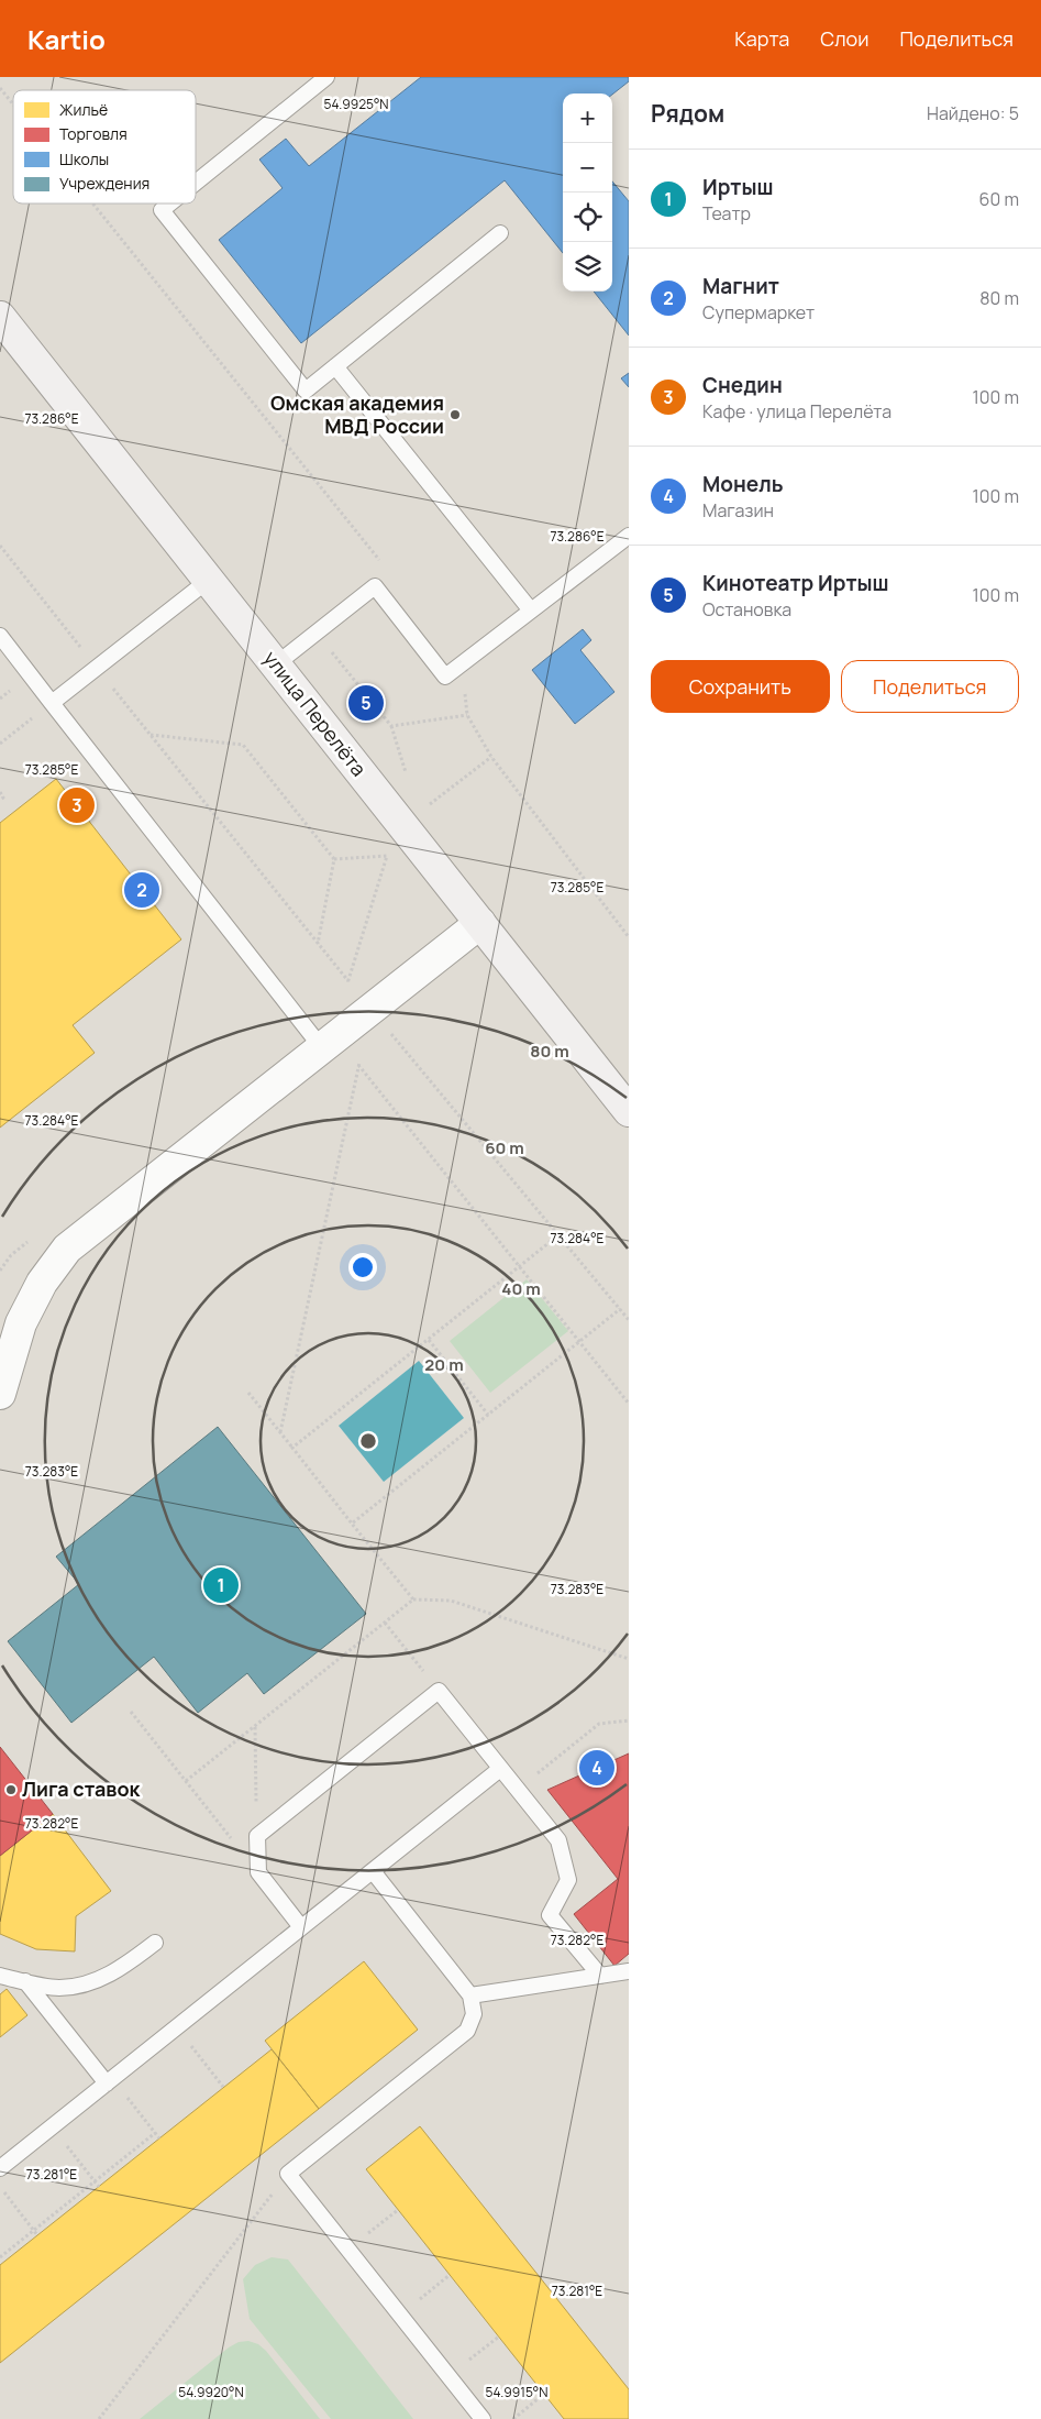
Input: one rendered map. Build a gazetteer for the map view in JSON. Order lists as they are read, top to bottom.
{
  "streets": {
    "main road": ["улица Перелёта"]
  },
  "places": ["Омская академия МВД России", "Лига ставок"],
  "legend": [
    "Жильё",
    "Торговля",
    "Школы",
    "Учреждения"
  ],
  "page": {
    "header": "Kartio",
    "nav": ["Карта", "Слои", "Поделиться"],
    "heading": ["Рядом", "Найдено: 5"],
    "map_buttons": ["+", "−"],
    "list": [
      {
        "mark": "1",
        "name": "Иртыш",
        "note": "Театр",
        "value": "60 m"
      },
      {
        "mark": "2",
        "name": "Магнит",
        "note": "Супермаркет",
        "value": "80 m"
      },
      {
        "mark": "3",
        "name": "Снедин",
        "note": "Кафе · улица Перелёта",
        "value": "100 m"
      },
      {
        "mark": "4",
        "name": "Монель",
        "note": "Магазин",
        "value": "100 m"
      },
      {
        "mark": "5",
        "name": "Кинотеатр Иртыш",
        "note": "Остановка",
        "value": "100 m"
      }
    ],
    "buttons": ["Сохранить", "Поделиться"],
    "pins": [
      "5",
      "3",
      "2",
      "1",
      "4"
    ]
  },
  "coordinates": [
    "54.9925°N",
    "73.286°E",
    "73.285°E",
    "73.284°E",
    "73.283°E",
    "73.282°E",
    "73.281°E",
    "54.9920°N",
    "54.9915°N"
  ],
  "rings": [
    "80 m",
    "60 m",
    "40 m",
    "20 m"
  ]
}
